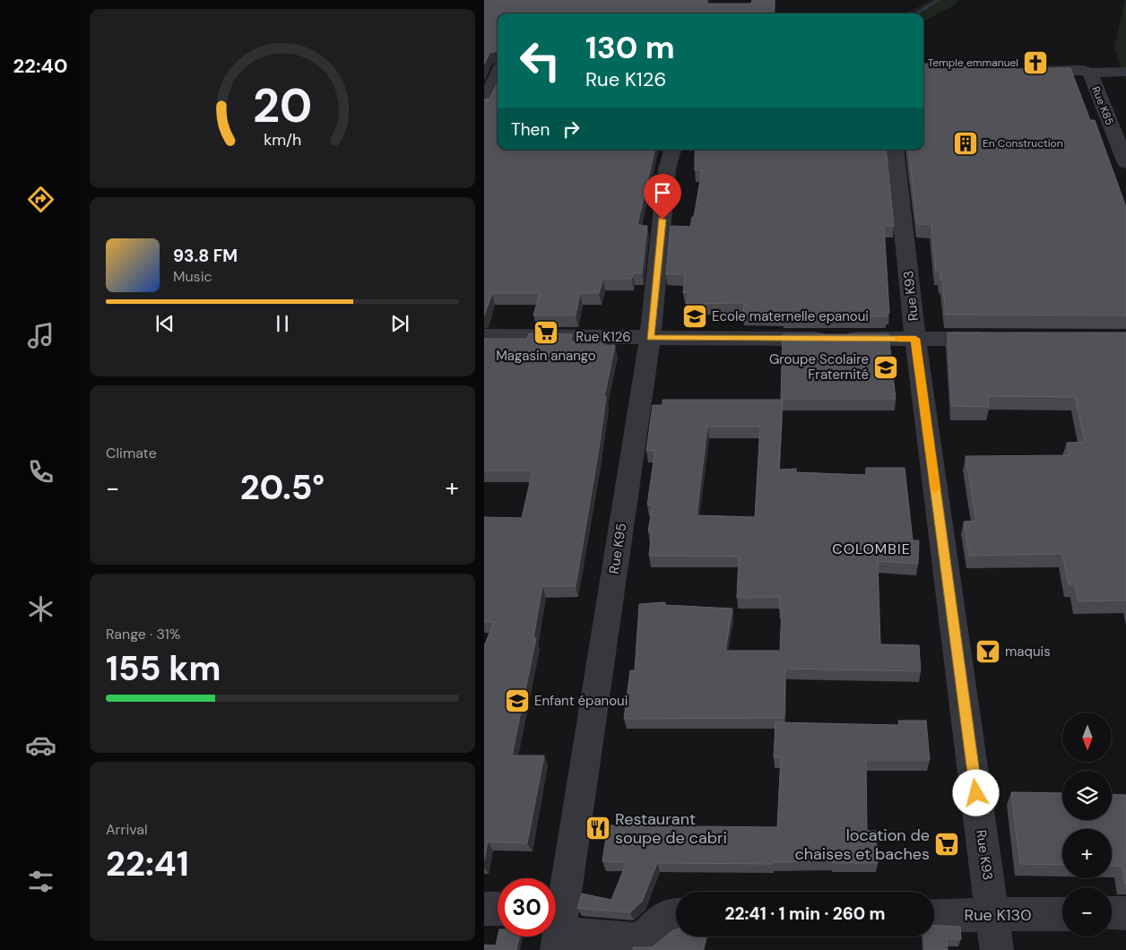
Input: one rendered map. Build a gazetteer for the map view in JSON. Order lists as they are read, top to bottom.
{
  "streets": {
    "street": [
      "Rue K85",
      "Rue K93",
      "Rue K126",
      "Rue K95",
      "Rue K130"
    ]
  },
  "crossings": [
    ["Rue K93", "Rue K126"],
    ["Rue K93", "Rue K130"],
    ["Rue K126", "Rue K95"]
  ],
  "districts": ["COLOMBIE"],
  "places": {
    "church": ["Temple emmanuel"],
    "building": ["En Construction"],
    "school or university": ["Ecole maternelle epanoui", "Groupe Scolaire Fraternité", "Enfant épanoui"],
    "supermarket": ["Magasin anango", "location de chaises et baches"],
    "bar": ["maquis"],
    "restaurant": ["Restaurant soupe de cabri"]
  },
  "north": "bottom",
  "page": {
    "tabs": "22:40",
    "turn": ["130 m", "Rue K126"],
    "then": "Then",
    "song": ["93.8 FM", "Music"],
    "tile": [
      "Climate",
      ["Range · 31%", "155 km"],
      ["Arrival", "22:41"]
    ],
    "heat": ["−", "20.5°", "+"],
    "map_buttons": ["+", "−"],
    "limit": "30",
    "trip": "22:41 · 1 min · 260 m",
    "gauge": ["20", "km/h"]
  }
}
